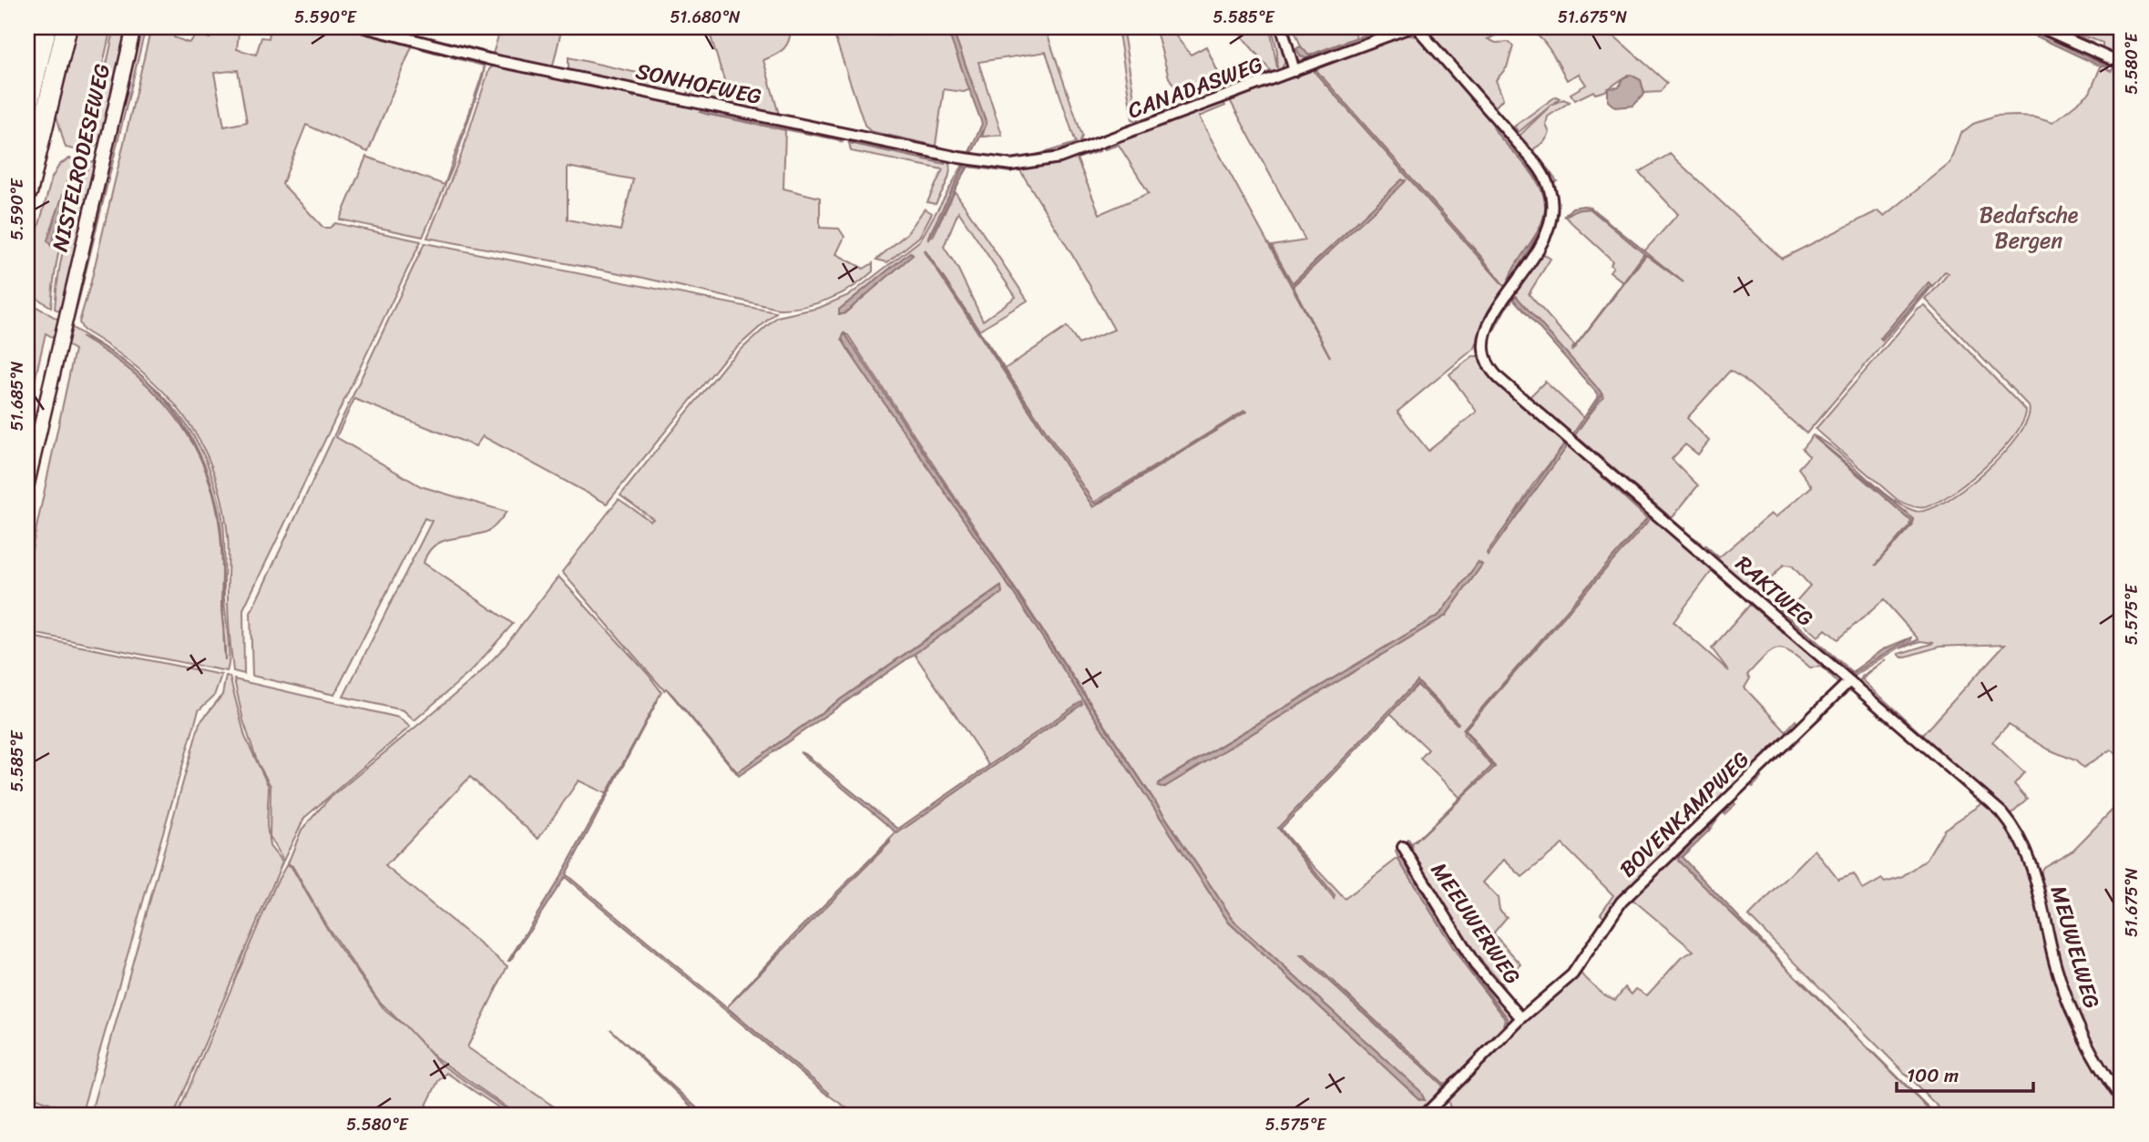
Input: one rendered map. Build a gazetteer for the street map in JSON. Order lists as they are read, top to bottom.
{
  "streets": {
    "street": [
      "SONHOFWEG",
      "CANADASWEG",
      "NISTELRODESEWEG",
      "RAKTWEG",
      "BOVENKAMPWEG",
      "MEEUWERWEG",
      "MEUWELWEG"
    ]
  },
  "crossings": [
    ["SONHOFWEG", "CANADASWEG"],
    ["RAKTWEG", "BOVENKAMPWEG"],
    ["RAKTWEG", "MEUWELWEG"],
    ["BOVENKAMPWEG", "MEEUWERWEG"]
  ],
  "parks": ["Bedafsche Bergen"],
  "scale_bar": "100 m",
  "coordinates": [
    "5.590°E",
    "51.680°N",
    "5.585°E",
    "51.675°N",
    "5.580°E",
    "51.685°N",
    "5.575°E"
  ]
}
